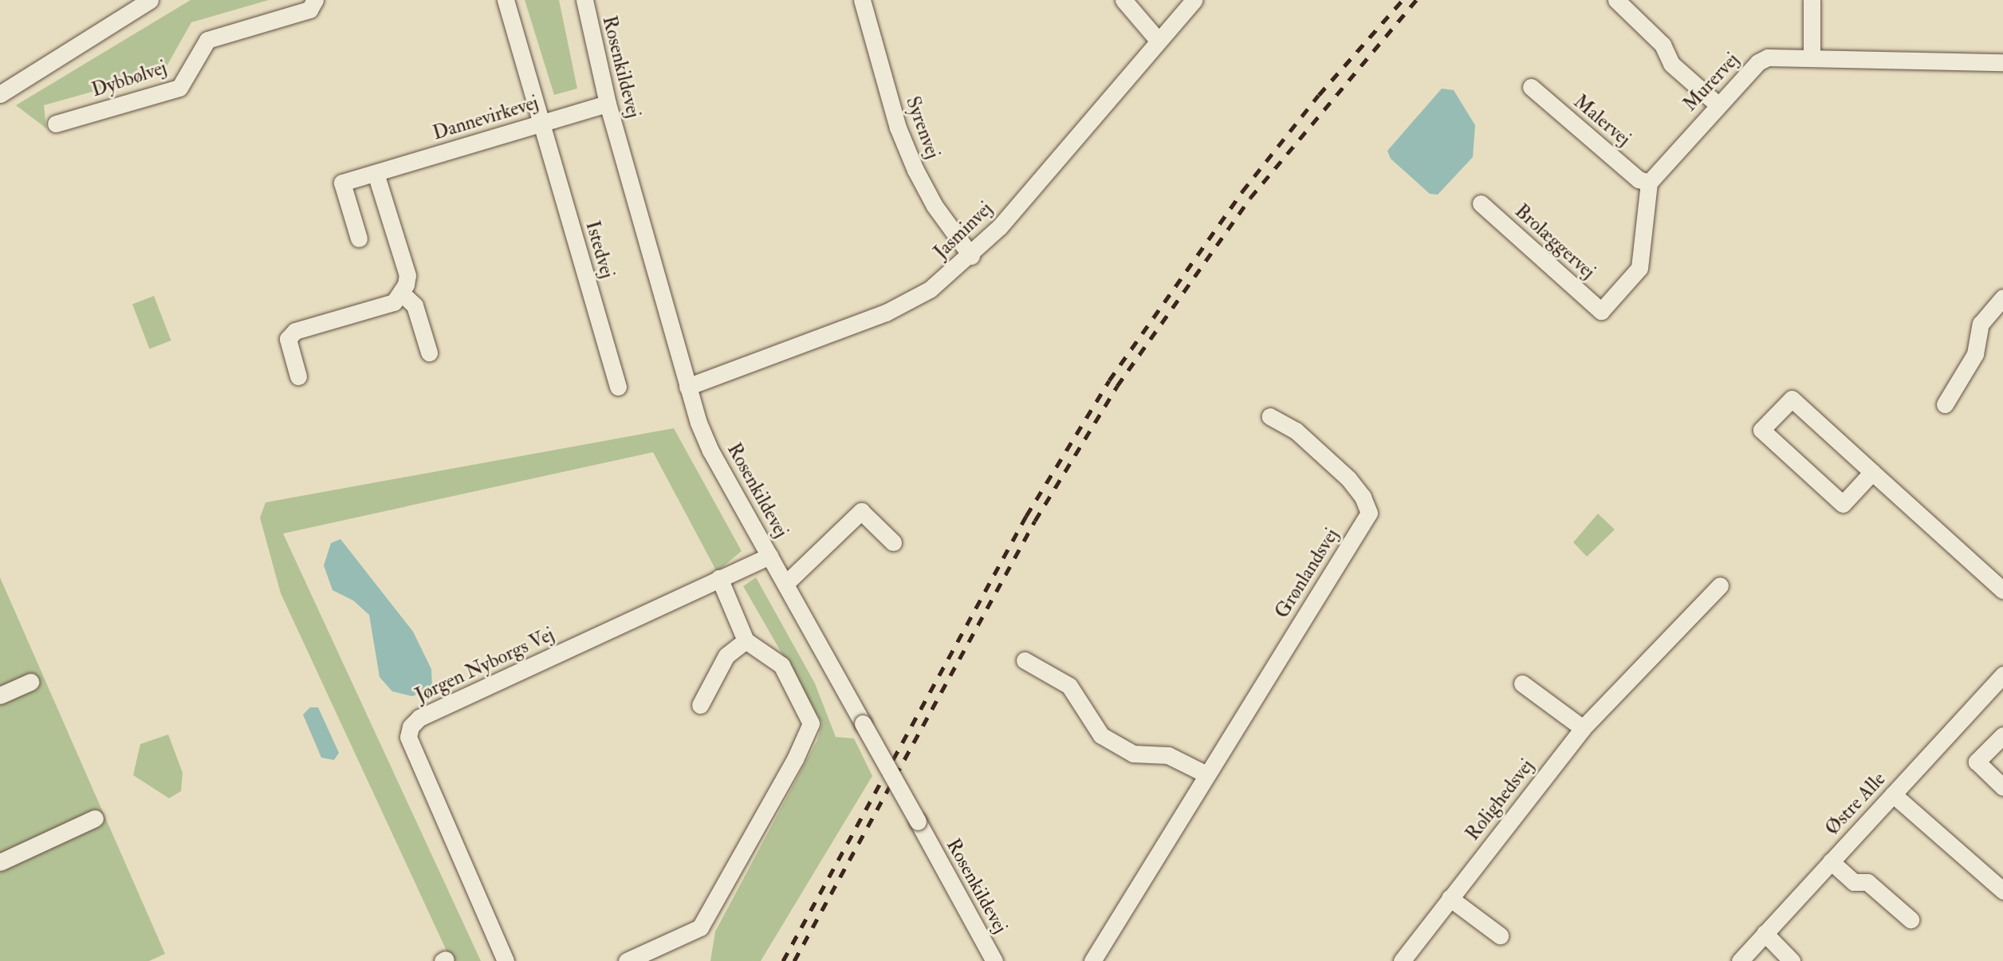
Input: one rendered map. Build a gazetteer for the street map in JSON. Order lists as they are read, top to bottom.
{
  "streets": {
    "street": [
      "Rosenkildevej",
      "Dybbølvej",
      "Murervej",
      "Dannevirkevej",
      "Malervej",
      "Syrenvej",
      "Jasminvej",
      "Brolæggervej",
      "Istedvej",
      "Grønlandsvej",
      "Jørgen Nyborgs Vej",
      "Rolighedsvej",
      "Østre Alle"
    ]
  },
  "crossings": [
    ["Rosenkildevej", "Dannevirkevej"],
    ["Rosenkildevej", "Jasminvej"],
    ["Rosenkildevej", "Jørgen Nyborgs Vej"],
    ["Murervej", "Malervej"],
    ["Murervej", "Brolæggervej"],
    ["Dannevirkevej", "Istedvej"],
    ["Malervej", "Brolæggervej"],
    ["Syrenvej", "Jasminvej"]
  ]
}
